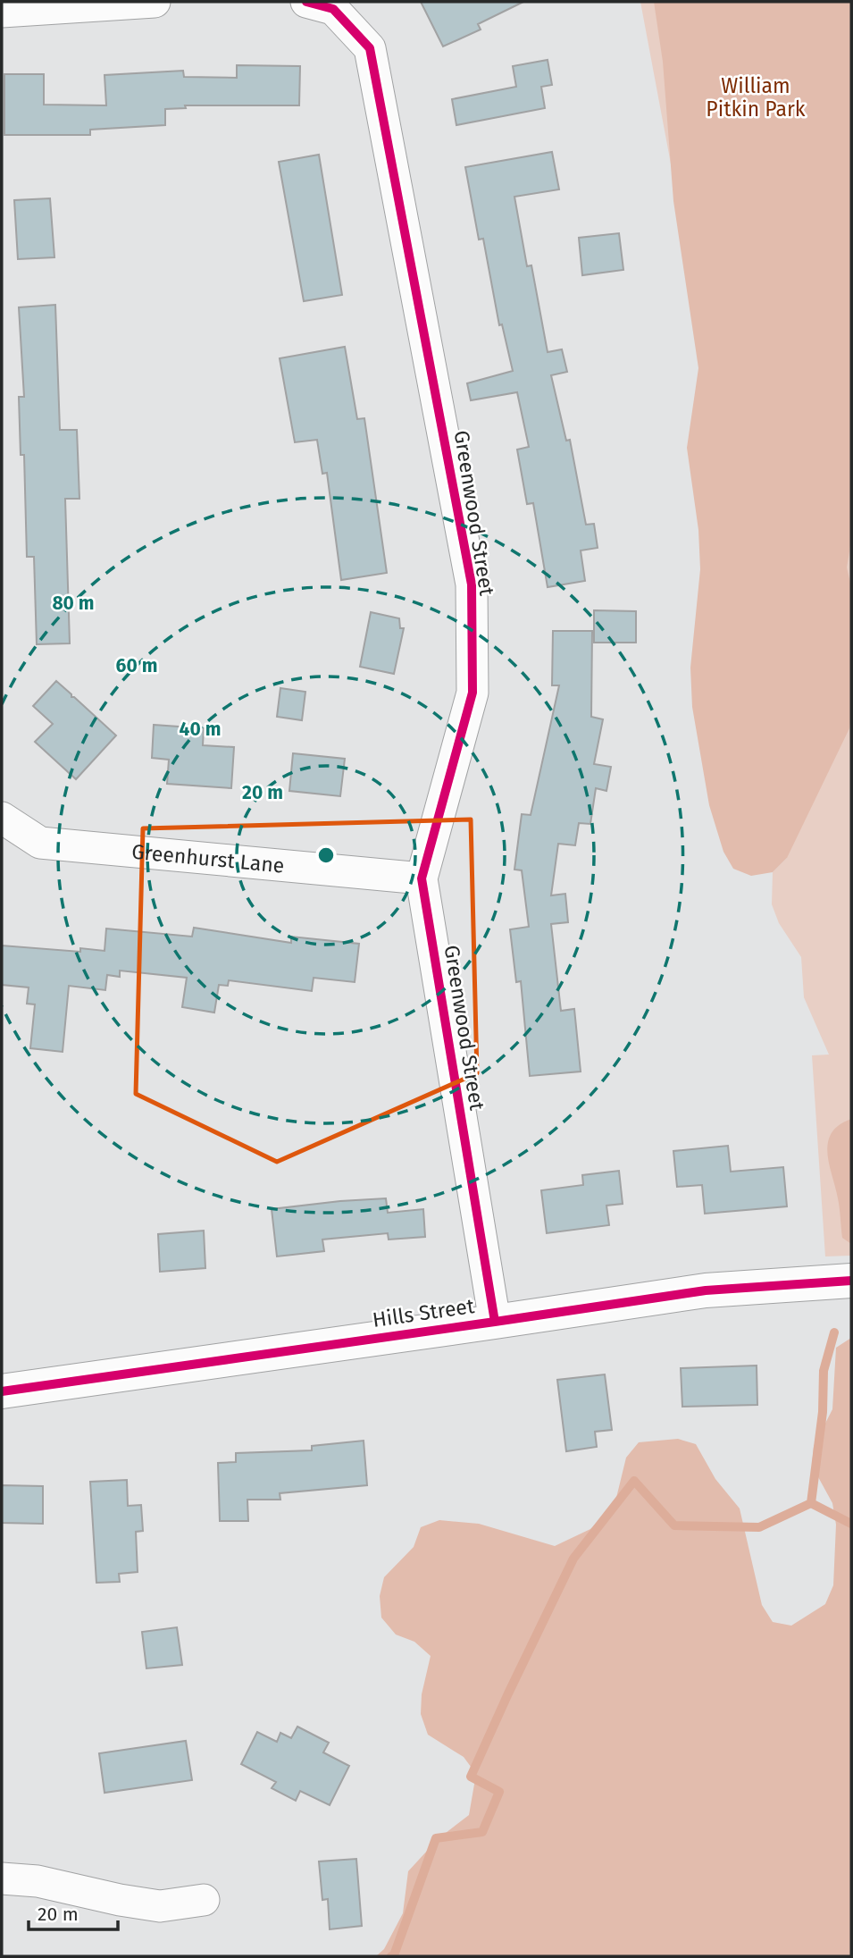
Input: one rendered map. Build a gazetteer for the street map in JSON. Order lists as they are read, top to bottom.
{
  "streets": {
    "street": ["Greenwood Street", "Greenhurst Lane", "Hills Street"]
  },
  "crossings": [
    ["Greenwood Street", "Greenhurst Lane"],
    ["Greenwood Street", "Hills Street"]
  ],
  "parks": ["William Pitkin Park"],
  "scale_bar": "20 m",
  "rings": [
    "80 m",
    "60 m",
    "40 m",
    "20 m"
  ]
}
